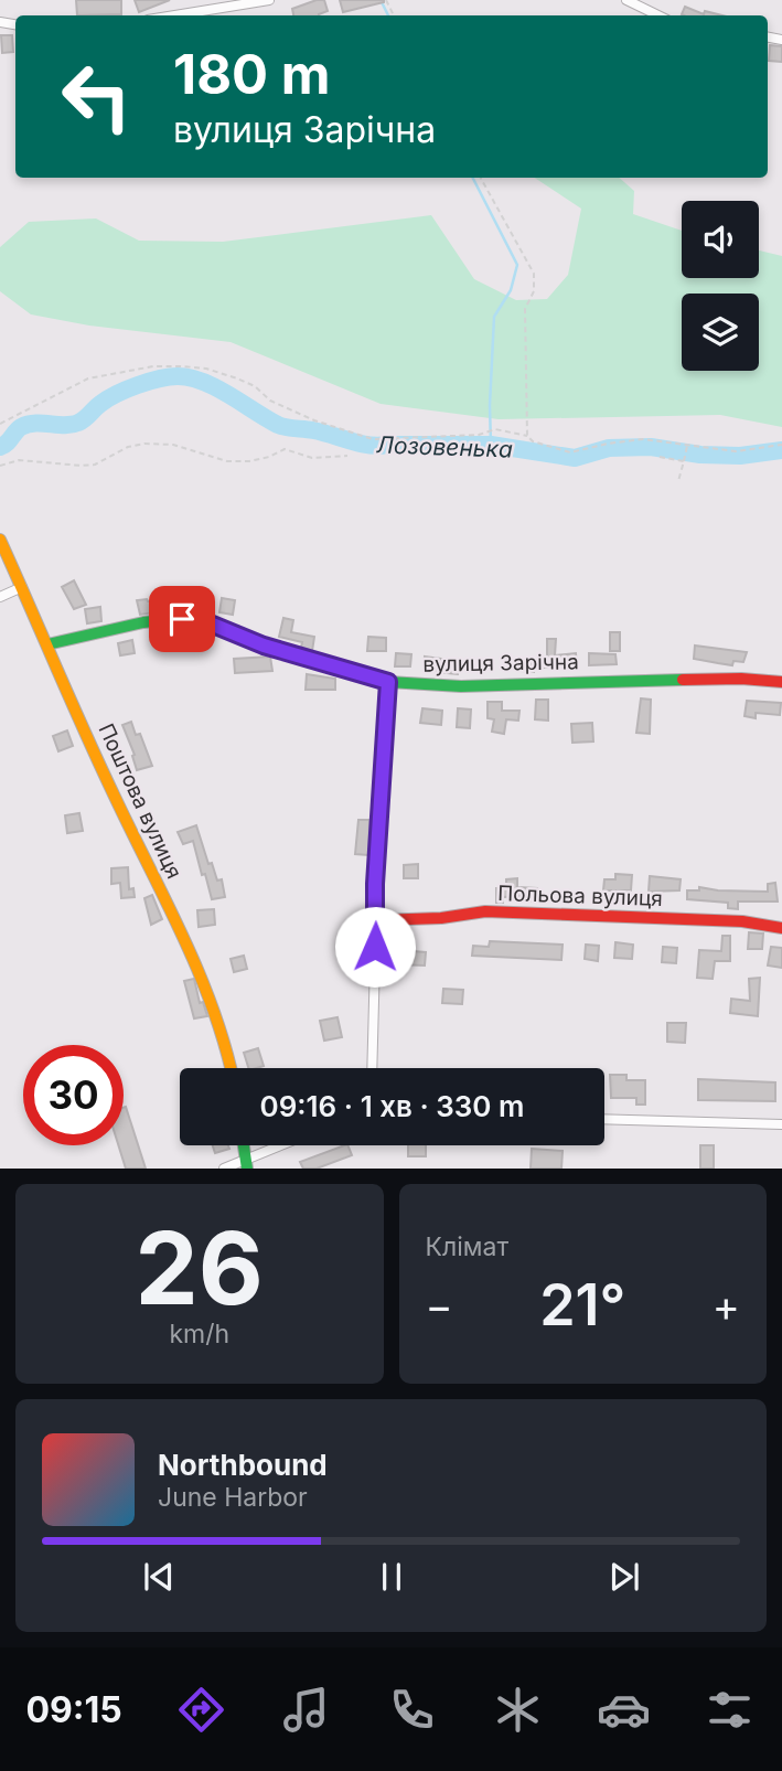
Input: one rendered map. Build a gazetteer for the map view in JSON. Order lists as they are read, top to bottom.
{
  "streets": {
    "street": ["вулиця Зарічна", "Поштова вулиця", "Польова вулиця"]
  },
  "crossings": [
    ["вулиця Зарічна", "Поштова вулиця"]
  ],
  "water": ["Лозовенька"],
  "page": {
    "turn": ["180 m", "вулиця Зарічна"],
    "limit": "30",
    "trip": "09:16 · 1 хв · 330 m",
    "tile": [
      ["26", "km/h"],
      "Клімат"
    ],
    "heat": ["−", "21°", "+"],
    "song": ["Northbound", "June Harbor"],
    "tabs": "09:15"
  }
}
